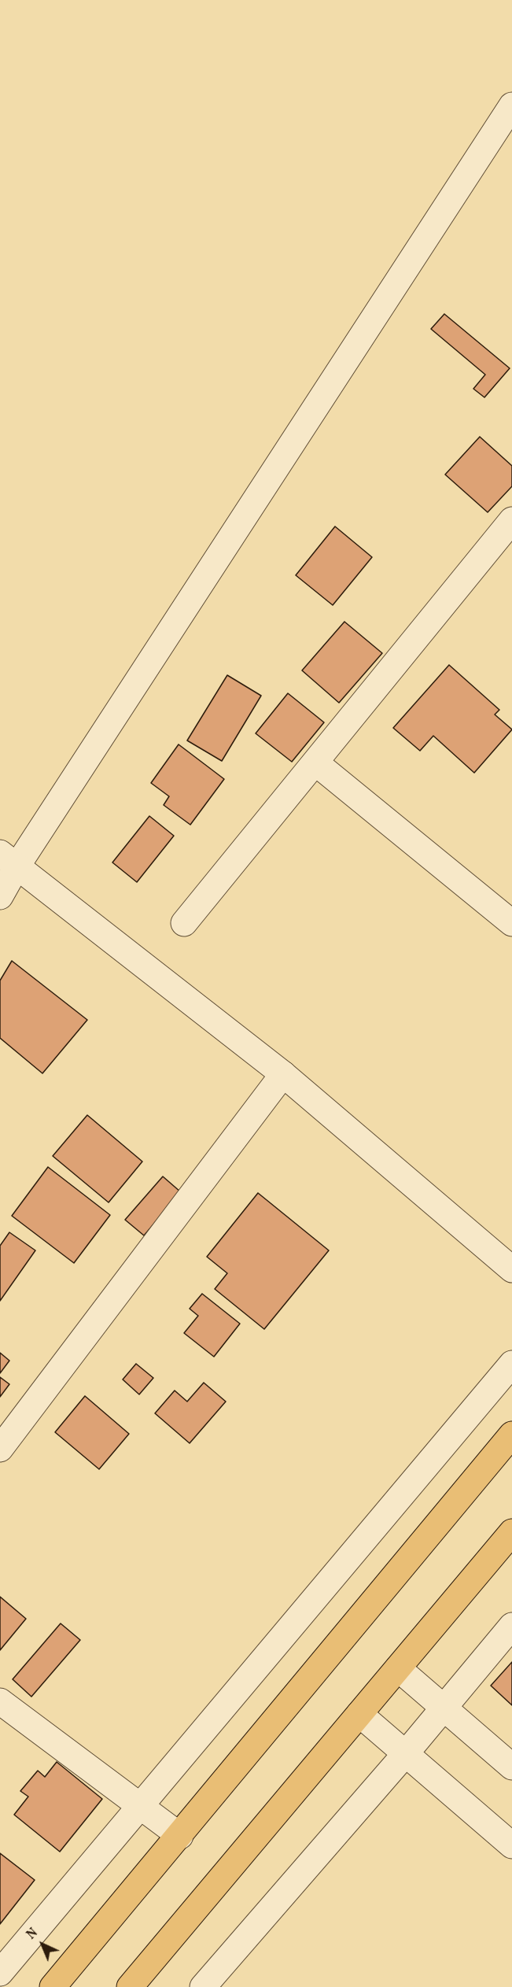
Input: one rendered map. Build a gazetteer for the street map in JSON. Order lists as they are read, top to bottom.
{
  "north": "top left"
}
